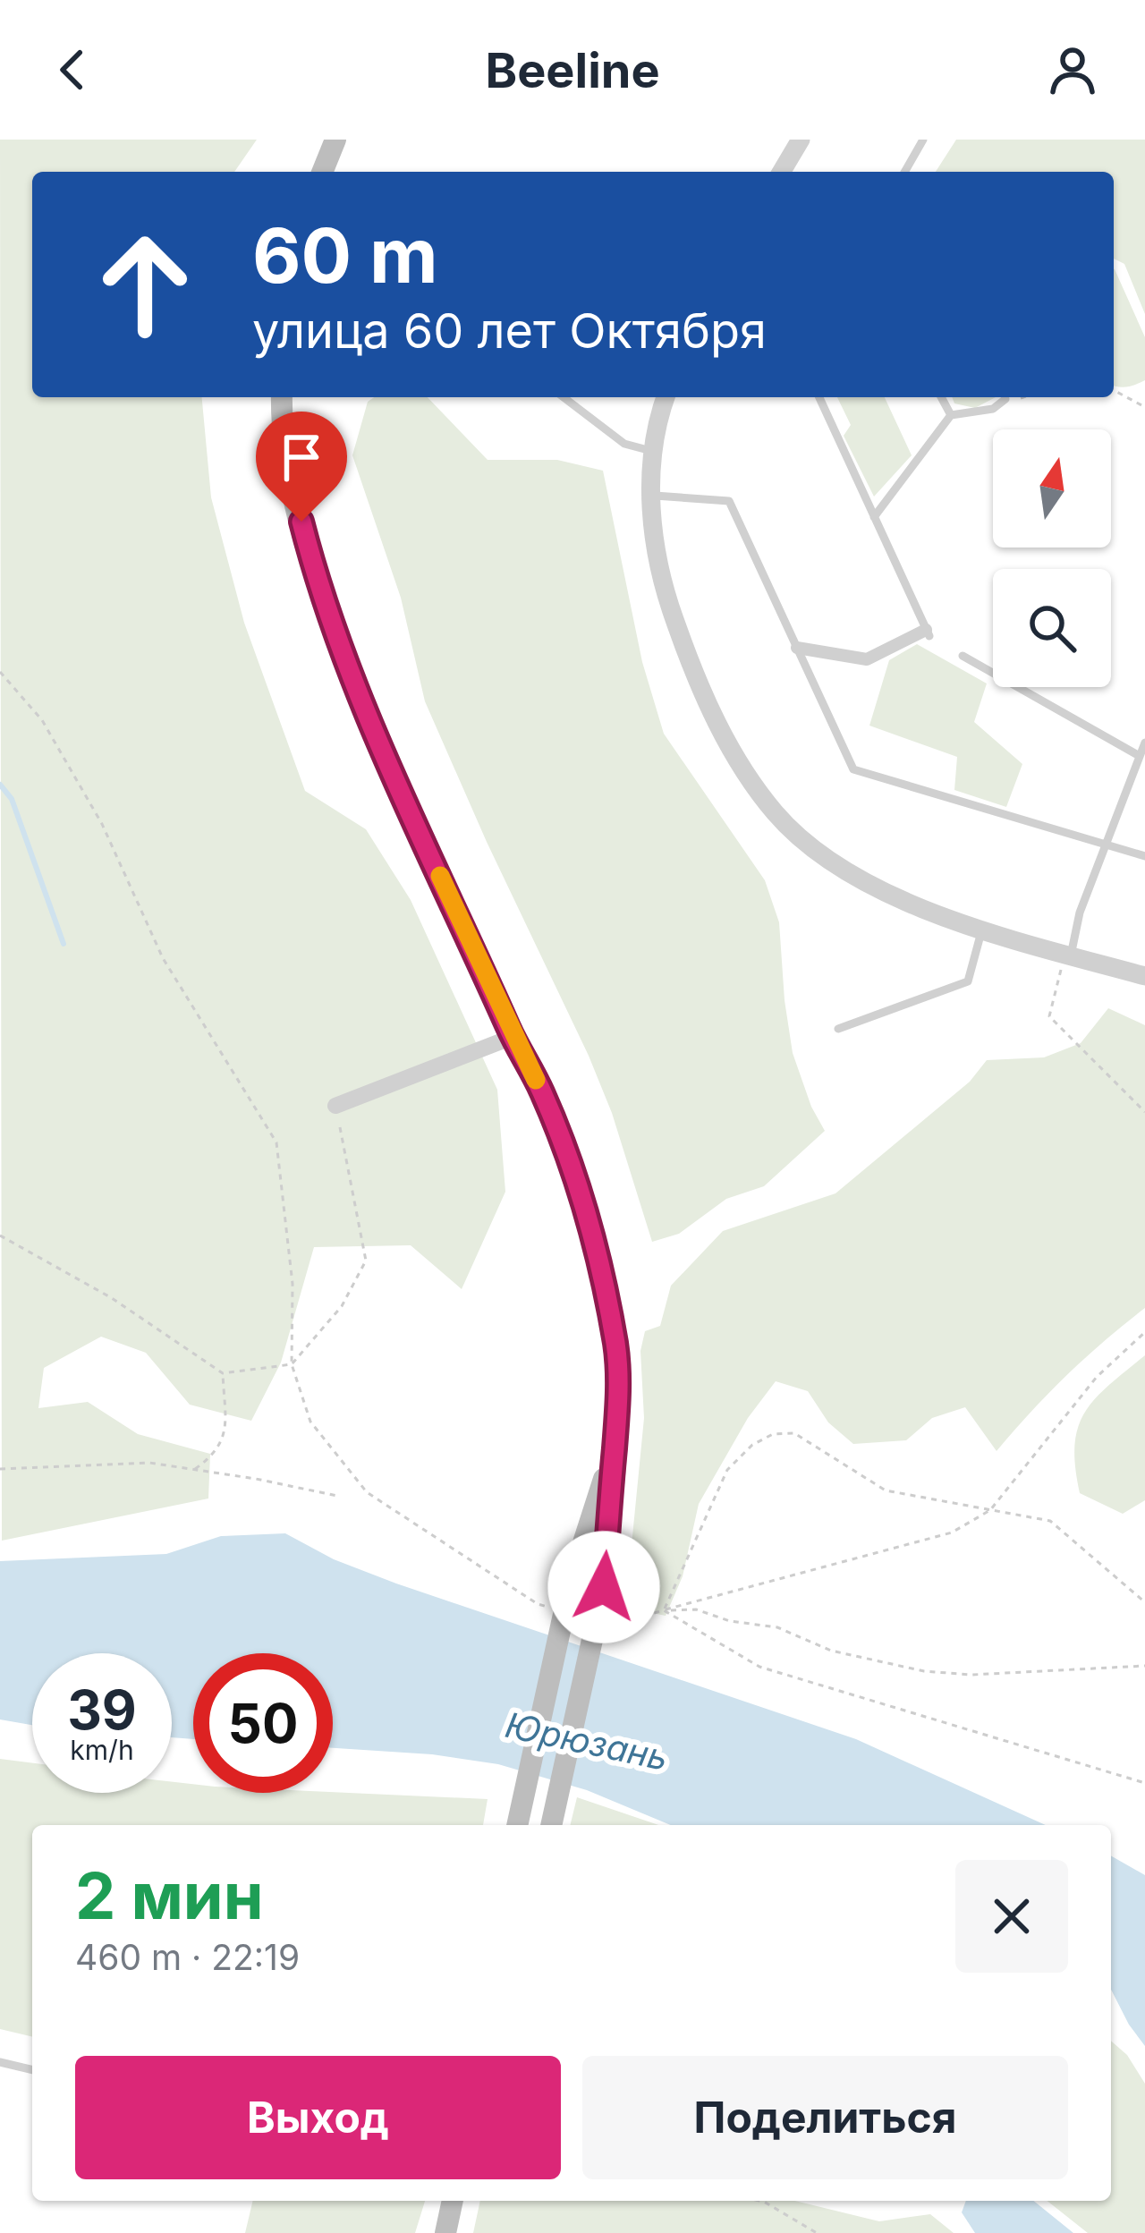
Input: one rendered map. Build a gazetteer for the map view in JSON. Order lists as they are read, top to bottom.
{
  "water": ["Юрюзань"],
  "north": "top",
  "page": {
    "header": "Beeline",
    "turn": ["60 m", "улица 60 лет Октября"],
    "speed": "39 km/h",
    "limit": "50",
    "heading": ["2 мин", "460 m · 22:19"],
    "buttons": ["Выход", "Поделиться"]
  }
}
